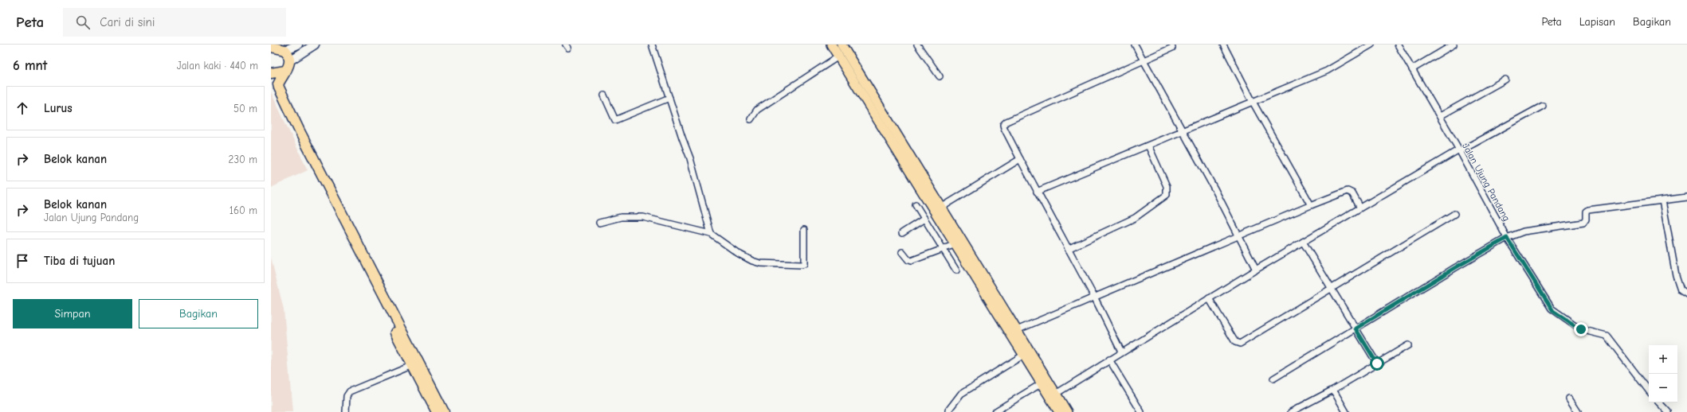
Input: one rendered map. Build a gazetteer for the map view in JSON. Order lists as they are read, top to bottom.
{
  "streets": {
    "street": ["Jalan Ujung Pandang"]
  },
  "page": {
    "header": "Peta",
    "search": "Cari di sini",
    "nav": ["Peta", "Lapisan", "Bagikan"],
    "heading": ["6 mnt", "Jalan kaki · 440 m"],
    "list": [
      ["Lurus", "50 m"],
      ["Belok kanan", "230 m"],
      ["Belok kanan", "Jalan Ujung Pandang", "160 m"],
      "Tiba di tujuan"
    ],
    "buttons": ["Simpan", "Bagikan"],
    "map_buttons": ["+", "−"]
  }
}
